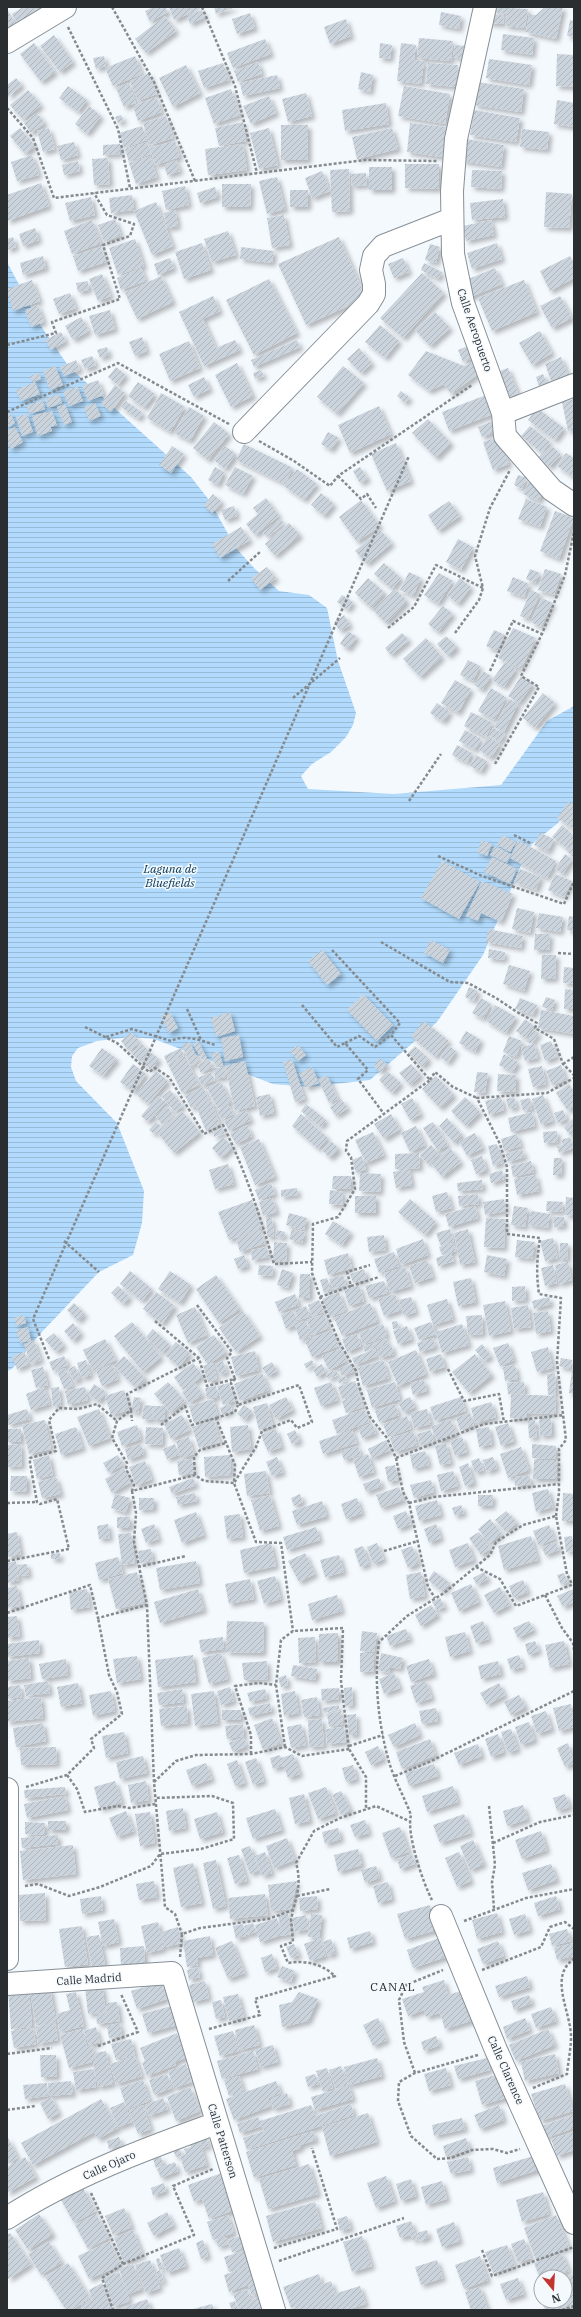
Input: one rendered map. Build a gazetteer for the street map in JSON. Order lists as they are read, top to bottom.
{
  "streets": {
    "street": [
      "Calle Aeropuerto",
      "Calle Madrid",
      "Calle Clarence",
      "Calle Patterson",
      "Calle Ojaro"
    ]
  },
  "crossings": [
    ["Calle Madrid", "Calle Patterson"],
    ["Calle Patterson", "Calle Ojaro"]
  ],
  "districts": ["CANAL"],
  "water": ["Laguna de Bluefields"],
  "north": "bottom"
}
